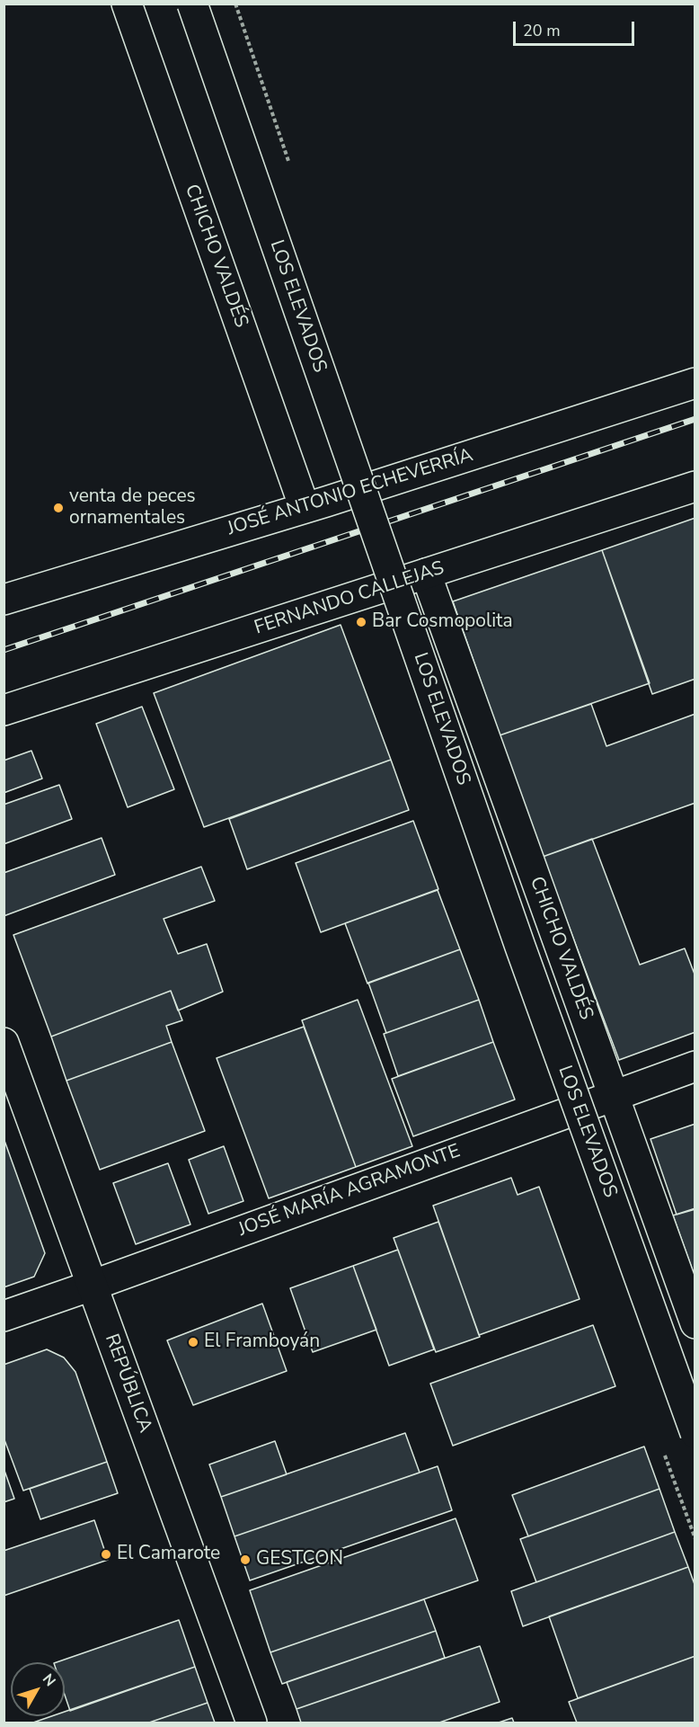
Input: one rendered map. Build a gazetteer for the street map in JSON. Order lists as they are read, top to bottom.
{
  "streets": {
    "street": [
      "CHICHO VALDÉS",
      "LOS ELEVADOS",
      "JOSÉ ANTONIO ECHEVERRÍA",
      "FERNANDO CALLEJAS",
      "JOSÉ MARÍA AGRAMONTE",
      "REPÚBLICA"
    ]
  },
  "crossings": [
    ["CHICHO VALDÉS", "JOSÉ ANTONIO ECHEVERRÍA"],
    ["CHICHO VALDÉS", "FERNANDO CALLEJAS"],
    ["CHICHO VALDÉS", "JOSÉ MARÍA AGRAMONTE"],
    ["JOSÉ MARÍA AGRAMONTE", "REPÚBLICA"]
  ],
  "places": [
    "venta de peces ornamentales",
    "Bar Cosmopolita",
    "El Framboyán",
    "El Camarote",
    "GESTCON"
  ],
  "scale_bar": "20 m",
  "north": "top right"
}
